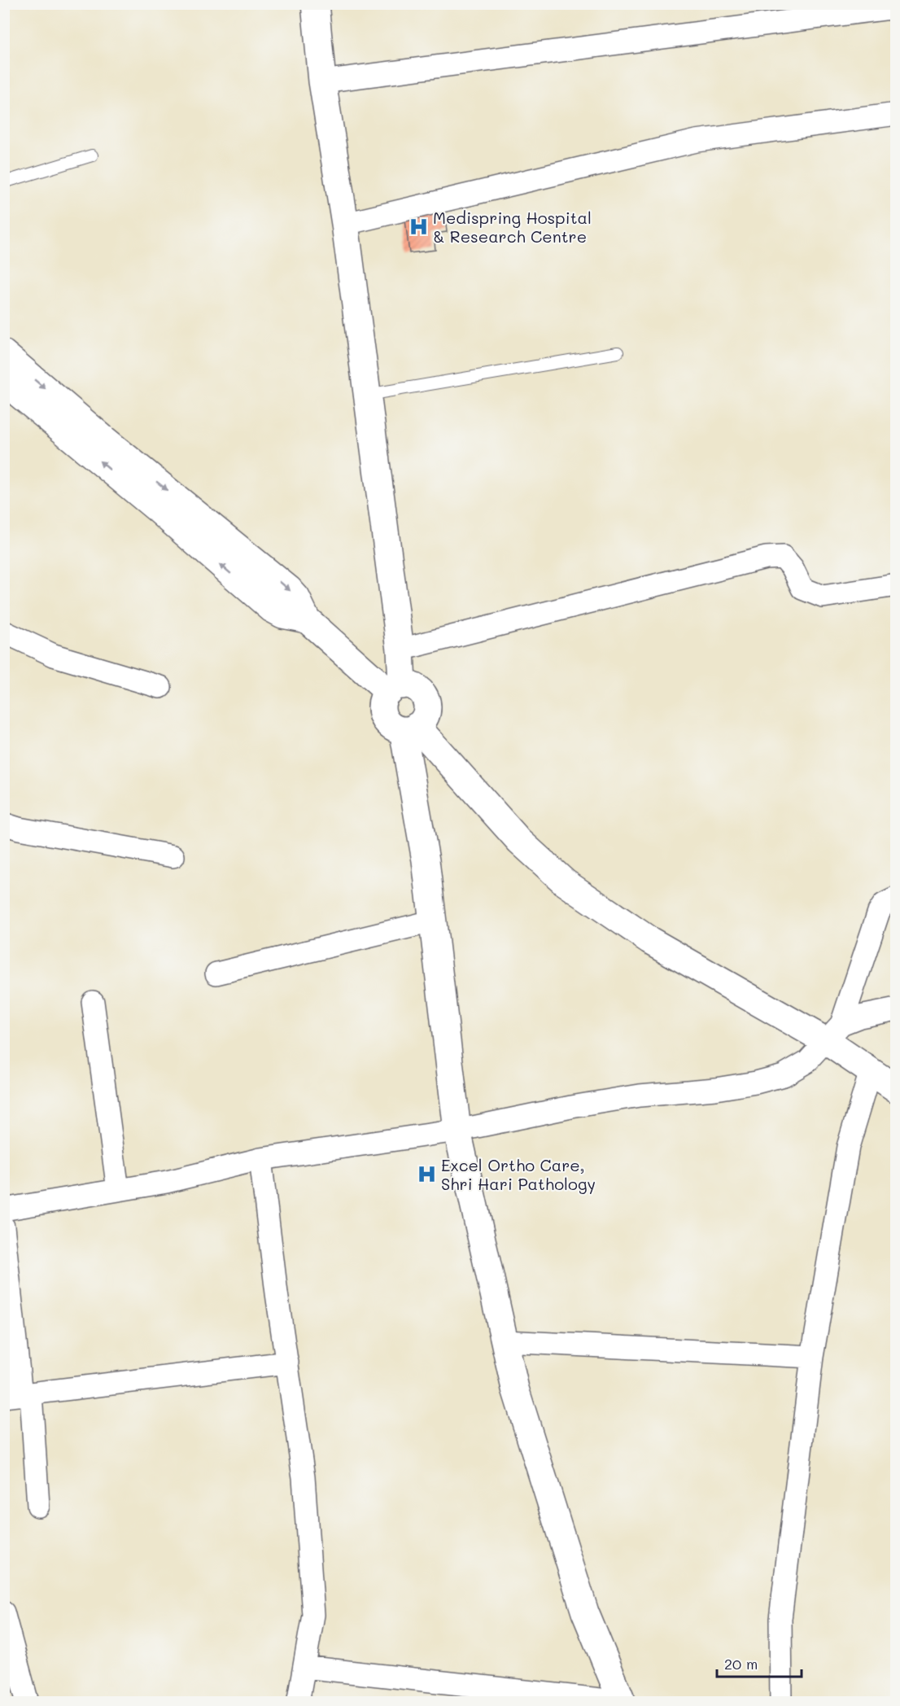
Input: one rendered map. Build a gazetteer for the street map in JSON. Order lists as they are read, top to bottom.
{
  "places": {
    "hospital": ["Medispring Hospital & Research Centre", "Excel Ortho Care, Shri Hari Pathology"]
  },
  "scale_bar": "20 m"
}
